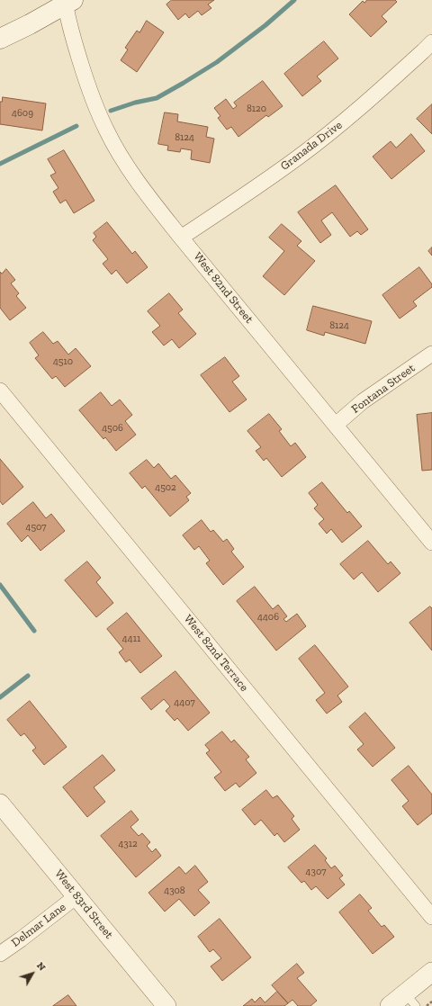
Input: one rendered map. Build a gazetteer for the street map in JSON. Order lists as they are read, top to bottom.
{
  "streets": {
    "street": [
      "Granada Drive",
      "West 82nd Street",
      "Fontana Street",
      "West 82nd Terrace",
      "West 83rd Street",
      "Delmar Lane"
    ]
  },
  "crossings": [
    ["Granada Drive", "West 82nd Street"],
    ["West 82nd Street", "Fontana Street"],
    ["West 83rd Street", "Delmar Lane"]
  ],
  "house_numbers": [
    "8120",
    "4609",
    "8124",
    "8124",
    "4510",
    "4506",
    "4502",
    "4507",
    "4406",
    "4411",
    "4407",
    "4312",
    "4307",
    "4308"
  ],
  "north": "top right"
}
